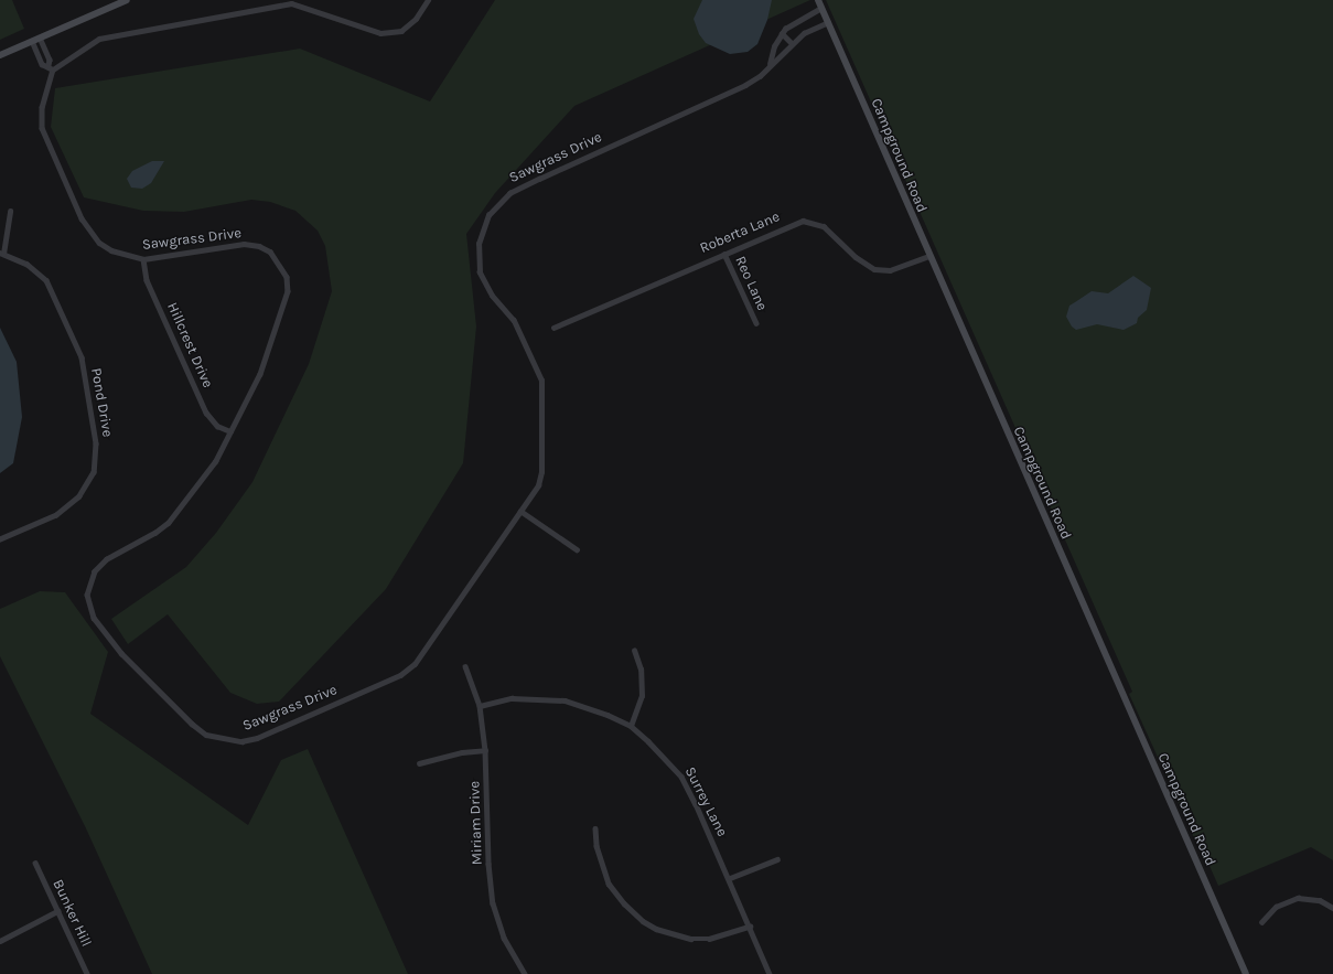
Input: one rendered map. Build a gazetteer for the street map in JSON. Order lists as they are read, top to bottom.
{
  "streets": {
    "street": [
      "Campground Road",
      "Sawgrass Drive",
      "Roberta Lane",
      "Reo Lane",
      "Hillcrest Drive",
      "Pond Drive",
      "Surrey Lane",
      "Miriam Drive",
      "Bunker Hill"
    ]
  },
  "crossings": [
    ["Campground Road", "Sawgrass Drive"],
    ["Campground Road", "Roberta Lane"],
    ["Sawgrass Drive", "Hillcrest Drive"],
    ["Roberta Lane", "Reo Lane"],
    ["Surrey Lane", "Miriam Drive"]
  ]
}
